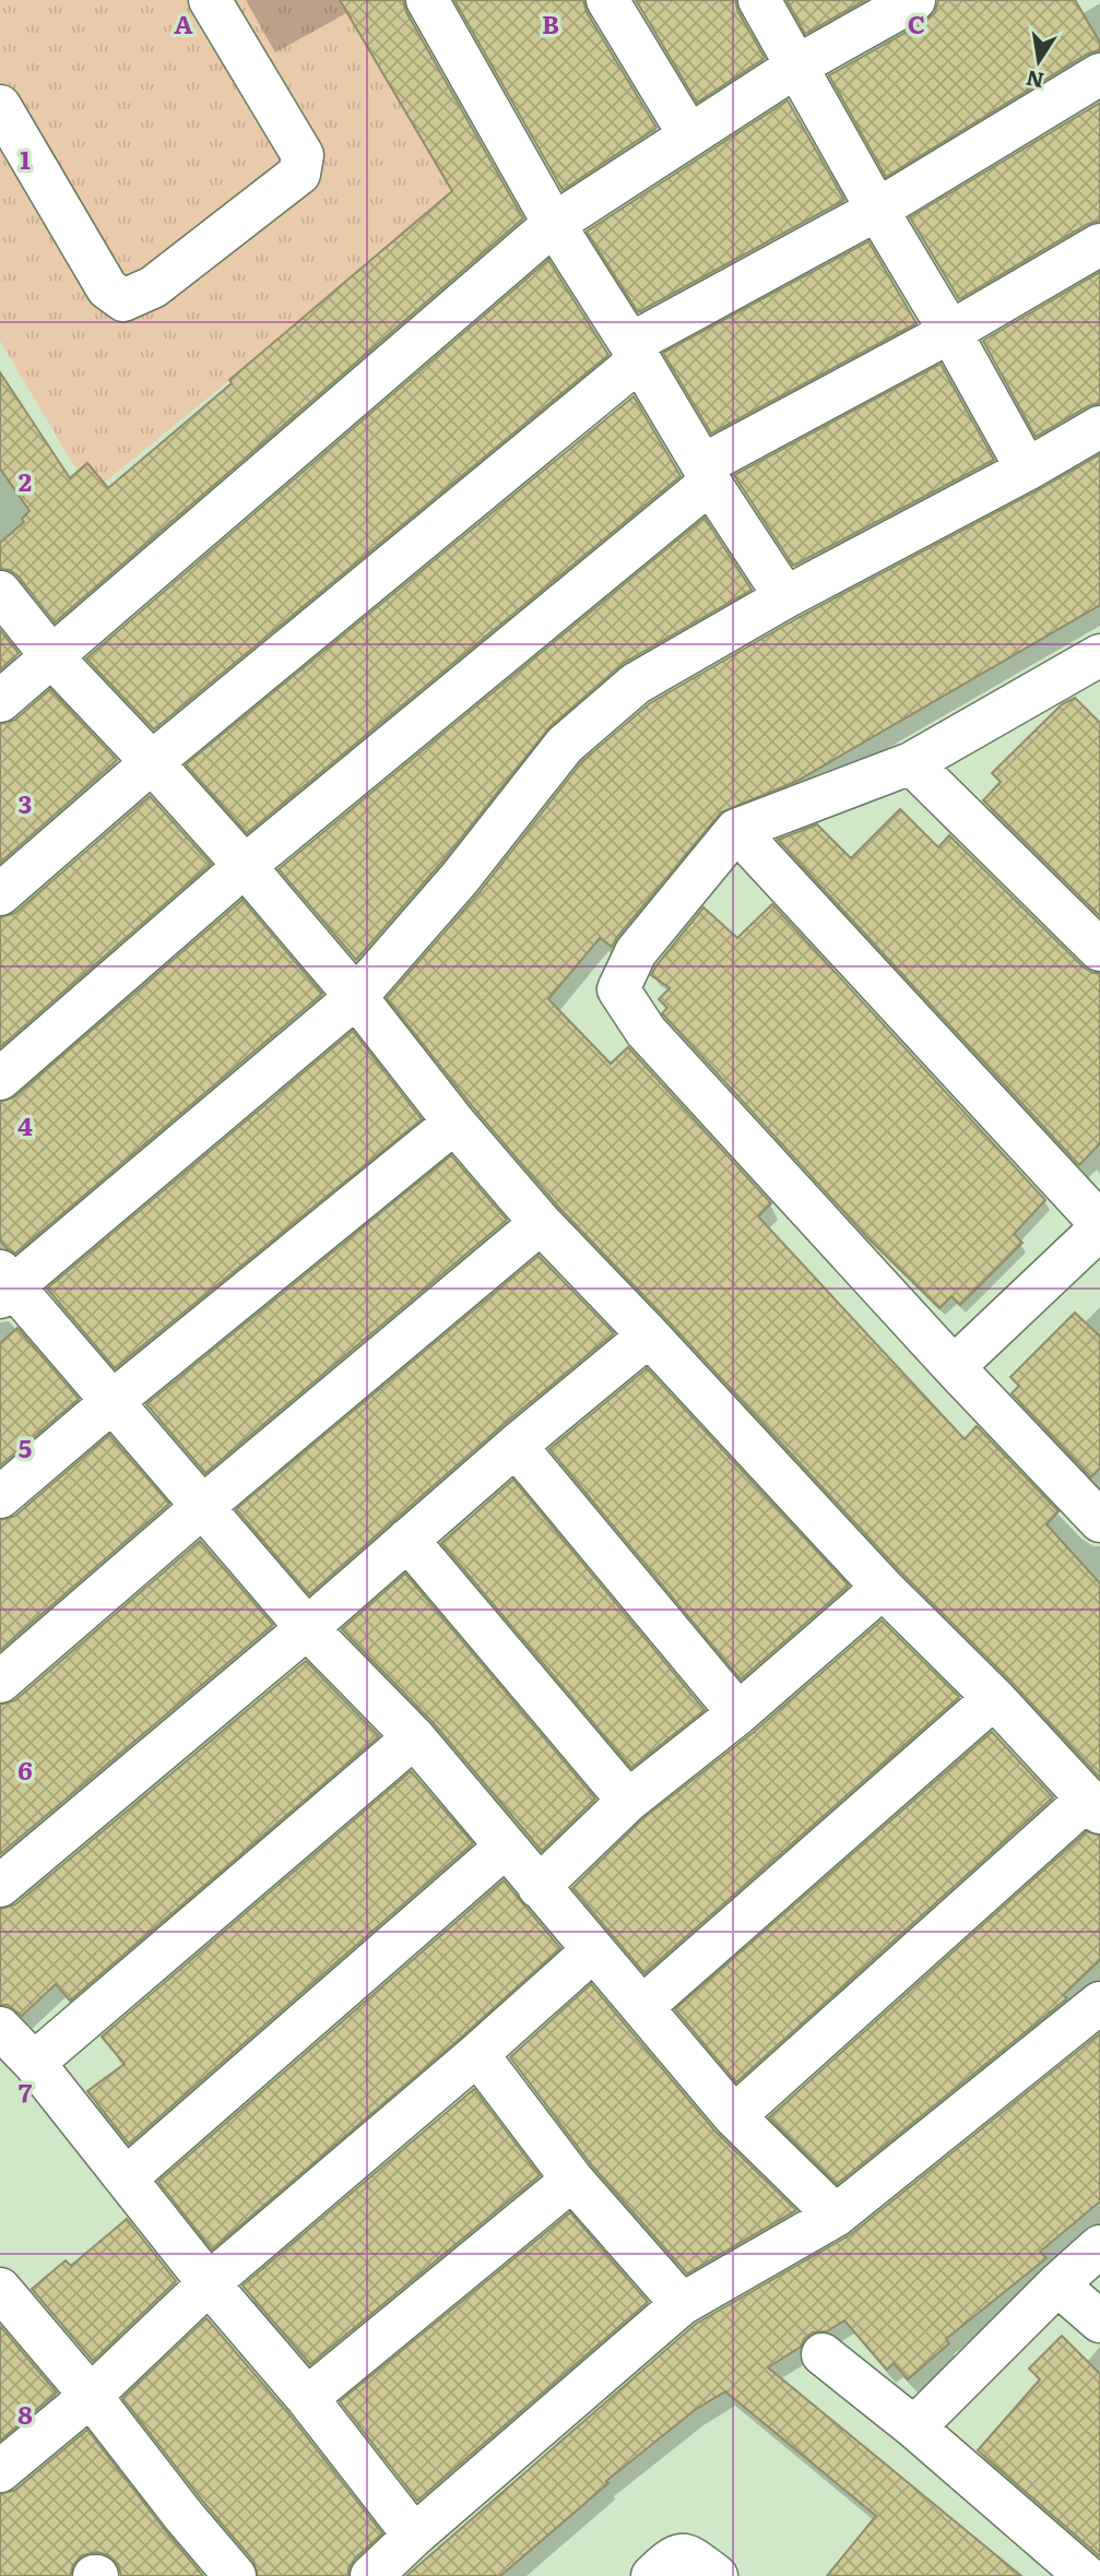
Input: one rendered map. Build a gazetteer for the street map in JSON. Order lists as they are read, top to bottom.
{
  "north": "bottom",
  "grid": {
    "columns": ["A", "B", "C"],
    "rows": [
      "1",
      "2",
      "3",
      "4",
      "5",
      "6",
      "7",
      "8"
    ]
  }
}
